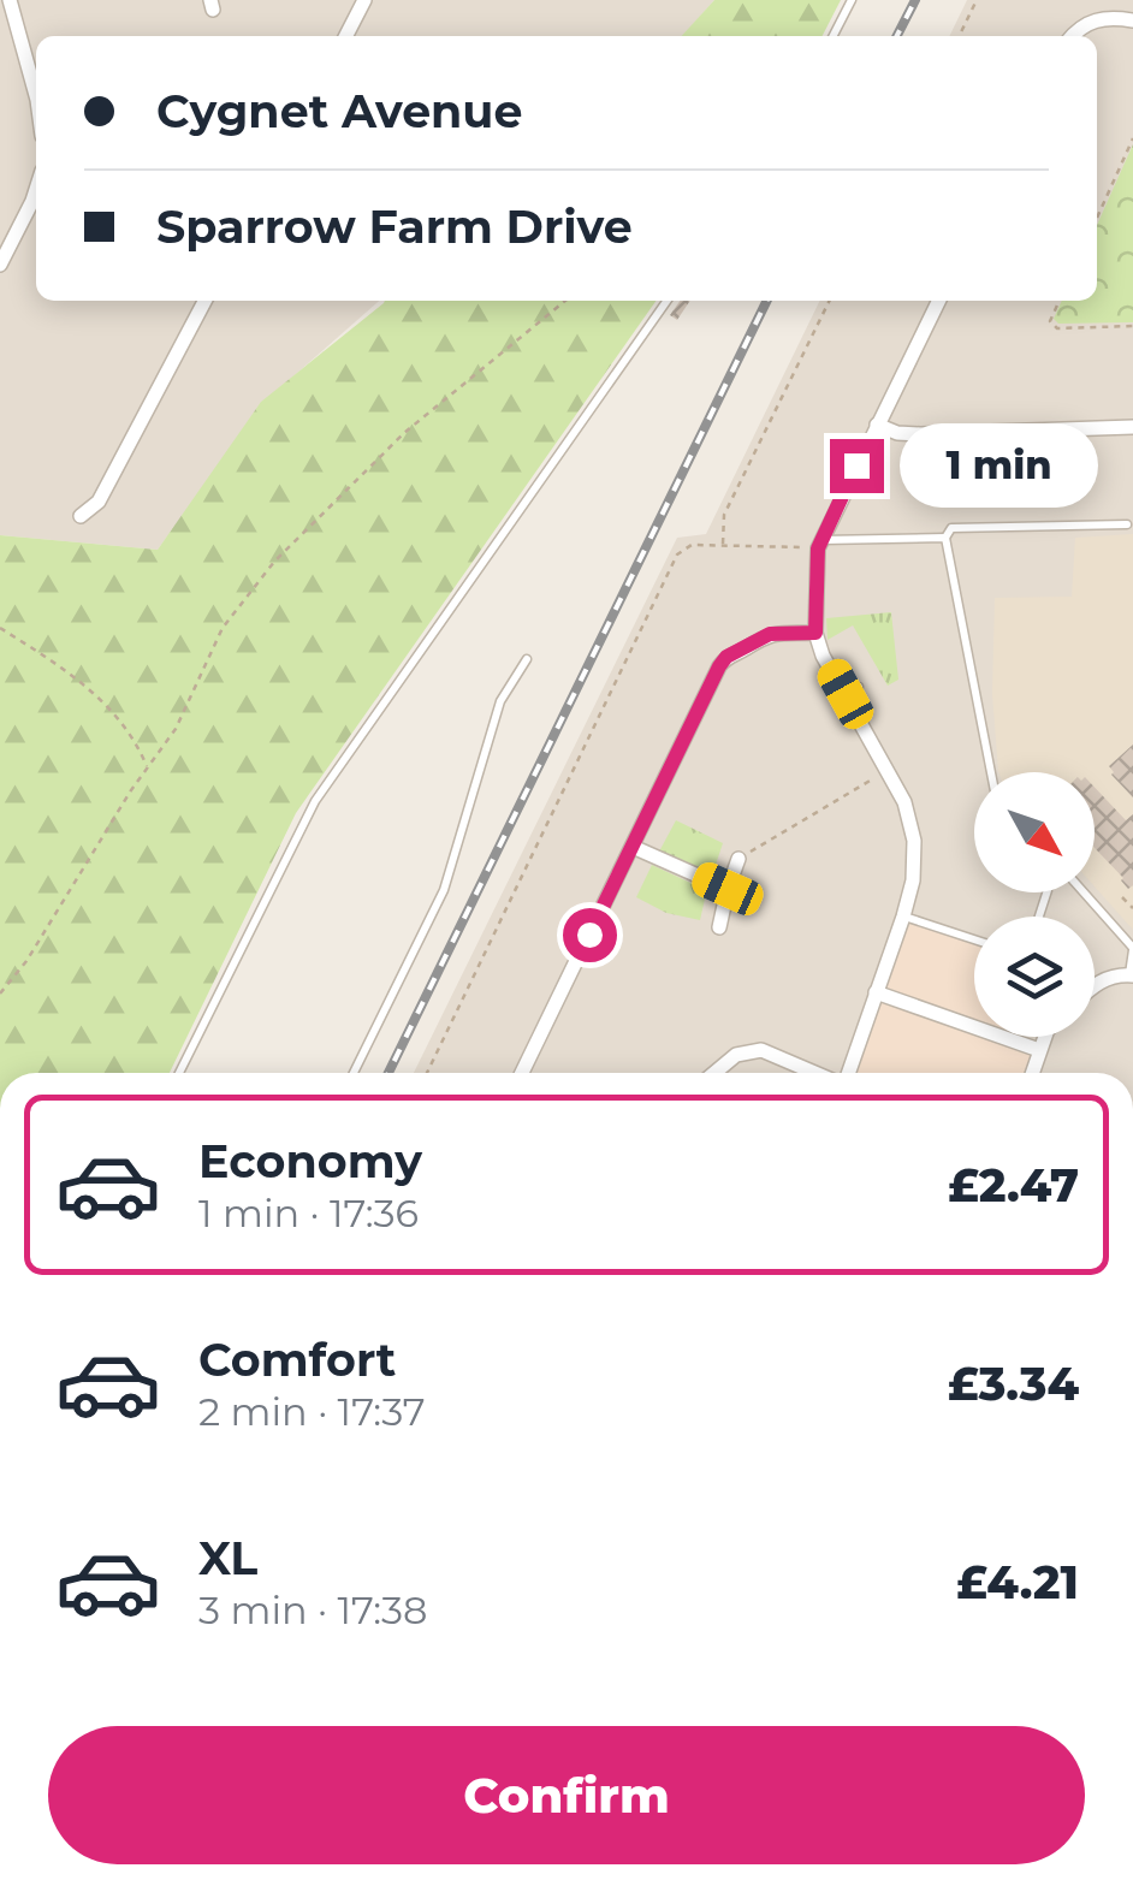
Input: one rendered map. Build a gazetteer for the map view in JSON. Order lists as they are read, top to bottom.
{
  "north": "bottom right",
  "page": {
    "banner": ["Cygnet Avenue", "Sparrow Farm Drive"],
    "bubble": "1 min",
    "list": [
      {
        "name": "Economy",
        "note": "1 min · 17:36",
        "value": "£2.47"
      },
      {
        "name": "Comfort",
        "note": "2 min · 17:37",
        "value": "£3.34"
      },
      {
        "name": "XL",
        "note": "3 min · 17:38",
        "value": "£4.21"
      }
    ],
    "buttons": "Confirm"
  }
}
